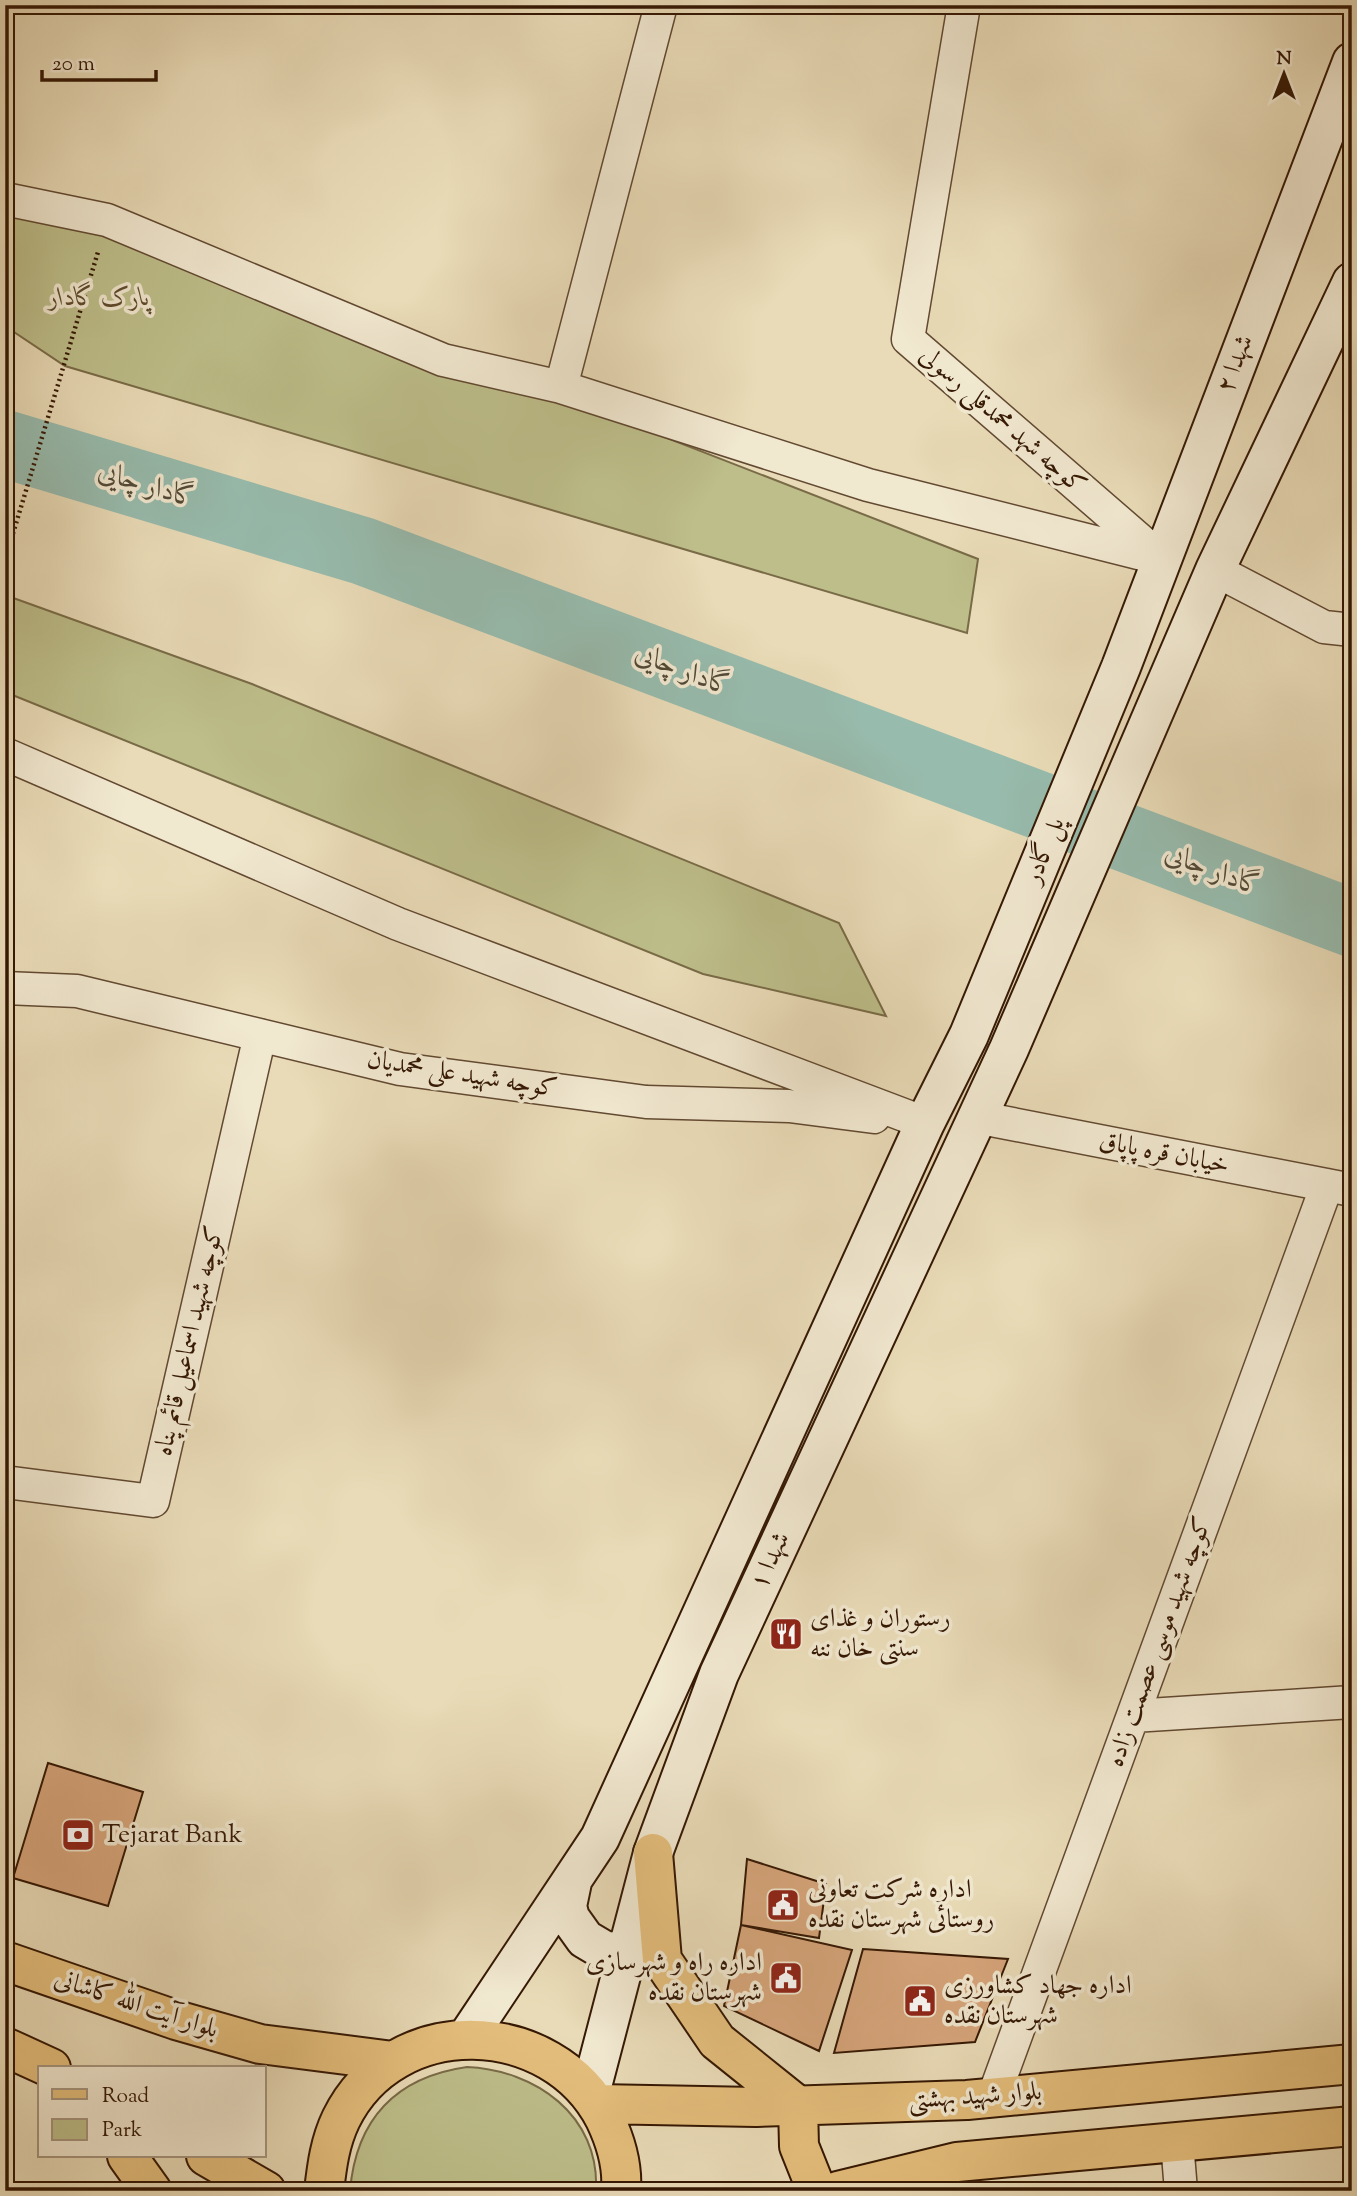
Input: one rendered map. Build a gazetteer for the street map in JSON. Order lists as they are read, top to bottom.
{
  "streets": {
    "main road": [
      "شهدا ۲",
      "پل گادر",
      "شهدا ۱",
      "بلوار آیت الله کاشانی",
      "بلوار شهید بهشتی"
    ],
    "street": [
      "کوچه شهد محمدقلی رسولی",
      "کوچه شهید علی محمدیان",
      "خیابان قره پاپاق",
      "کوچه شهید اسماعیل قائم پناه",
      "کوچه شهید موسی عصمت زاده"
    ]
  },
  "crossings": [
    ["شهدا ۲", "کوچه شهد محمدقلی رسولی"],
    ["شهدا ۲", "پل گادر"],
    ["پل گادر", "شهدا ۱"],
    ["کوچه شهید علی محمدیان", "کوچه شهید اسماعیل قائم پناه"],
    ["کوچه شهید علی محمدیان", "شهدا ۱"],
    ["خیابان قره پاپاق", "شهدا ۱"],
    ["خیابان قره پاپاق", "کوچه شهید موسی عصمت زاده"],
    ["شهدا ۱", "بلوار شهید بهشتی"],
    ["کوچه شهید موسی عصمت زاده", "بلوار شهید بهشتی"]
  ],
  "water": ["گادار چایی"],
  "parks": ["پارک گادار"],
  "places": {
    "restaurant": ["رستوران و غذای سنتی خان ننه"],
    "bank": ["Tejarat Bank"],
    "public building": ["اداره شرکت تعاونی روستائی شهرستان نقده", "اداره راه و شهرسازی شهرستان نقده", "اداره جهاد کشاورزی شهرستان نقده"]
  },
  "legend": ["Road", "Park"],
  "scale_bar": "20 m",
  "north": "top"
}
